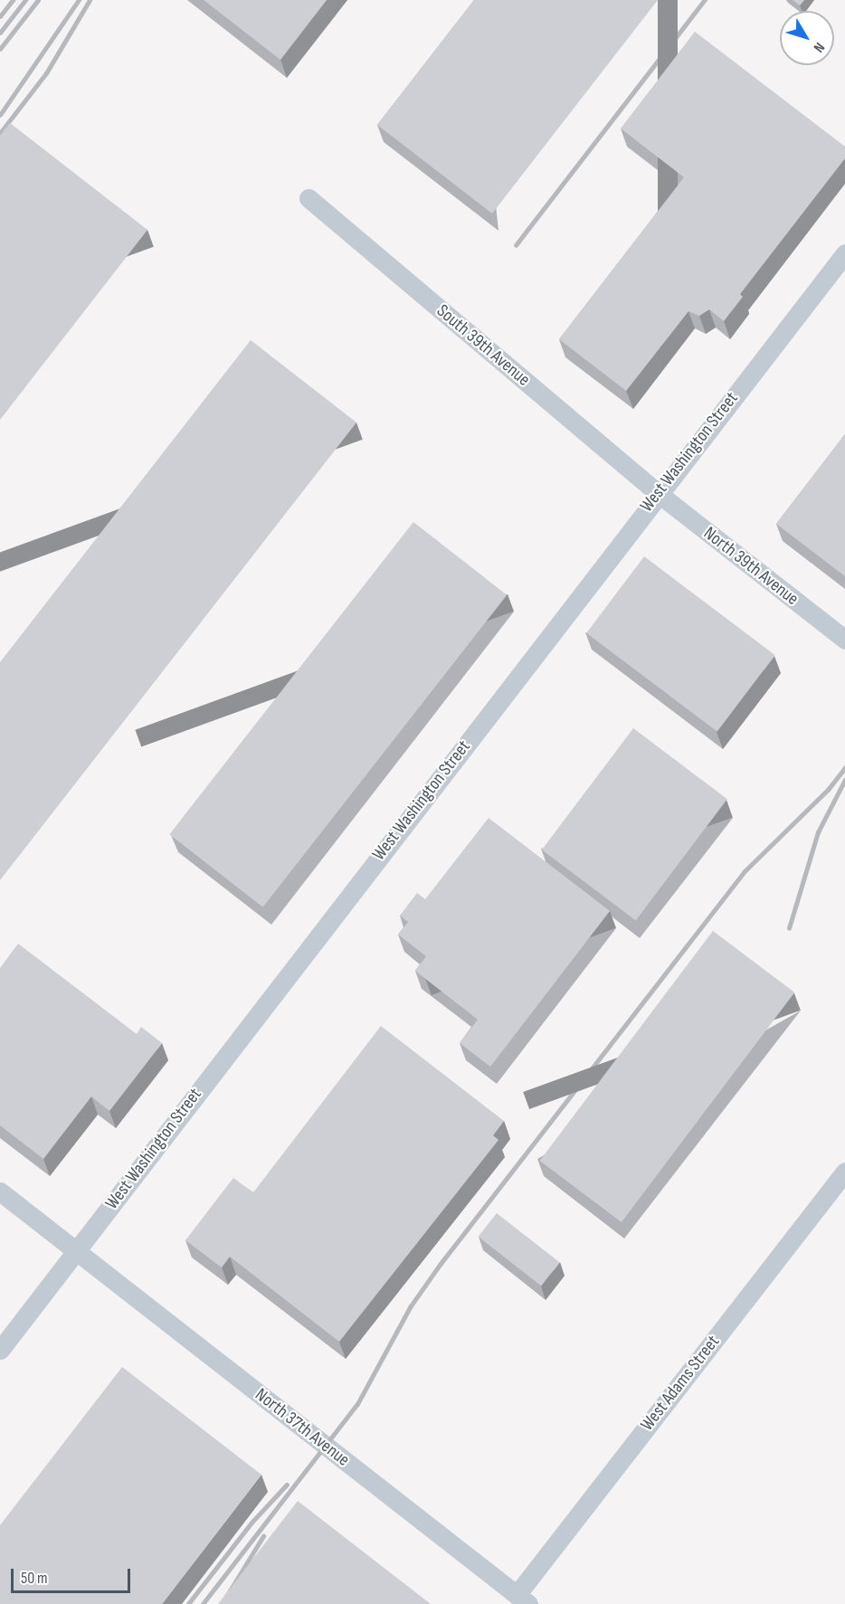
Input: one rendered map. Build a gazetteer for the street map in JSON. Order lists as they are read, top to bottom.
{
  "streets": {
    "street": [
      "South 39th Avenue",
      "West Washington Street",
      "North 39th Avenue",
      "West Adams Street",
      "North 37th Avenue"
    ]
  },
  "crossings": [
    ["South 39th Avenue", "West Washington Street"],
    ["South 39th Avenue", "North 39th Avenue"],
    ["West Washington Street", "North 39th Avenue"],
    ["West Washington Street", "North 37th Avenue"],
    ["West Adams Street", "North 37th Avenue"]
  ],
  "scale_bar": "50 m",
  "north": "bottom right"
}
